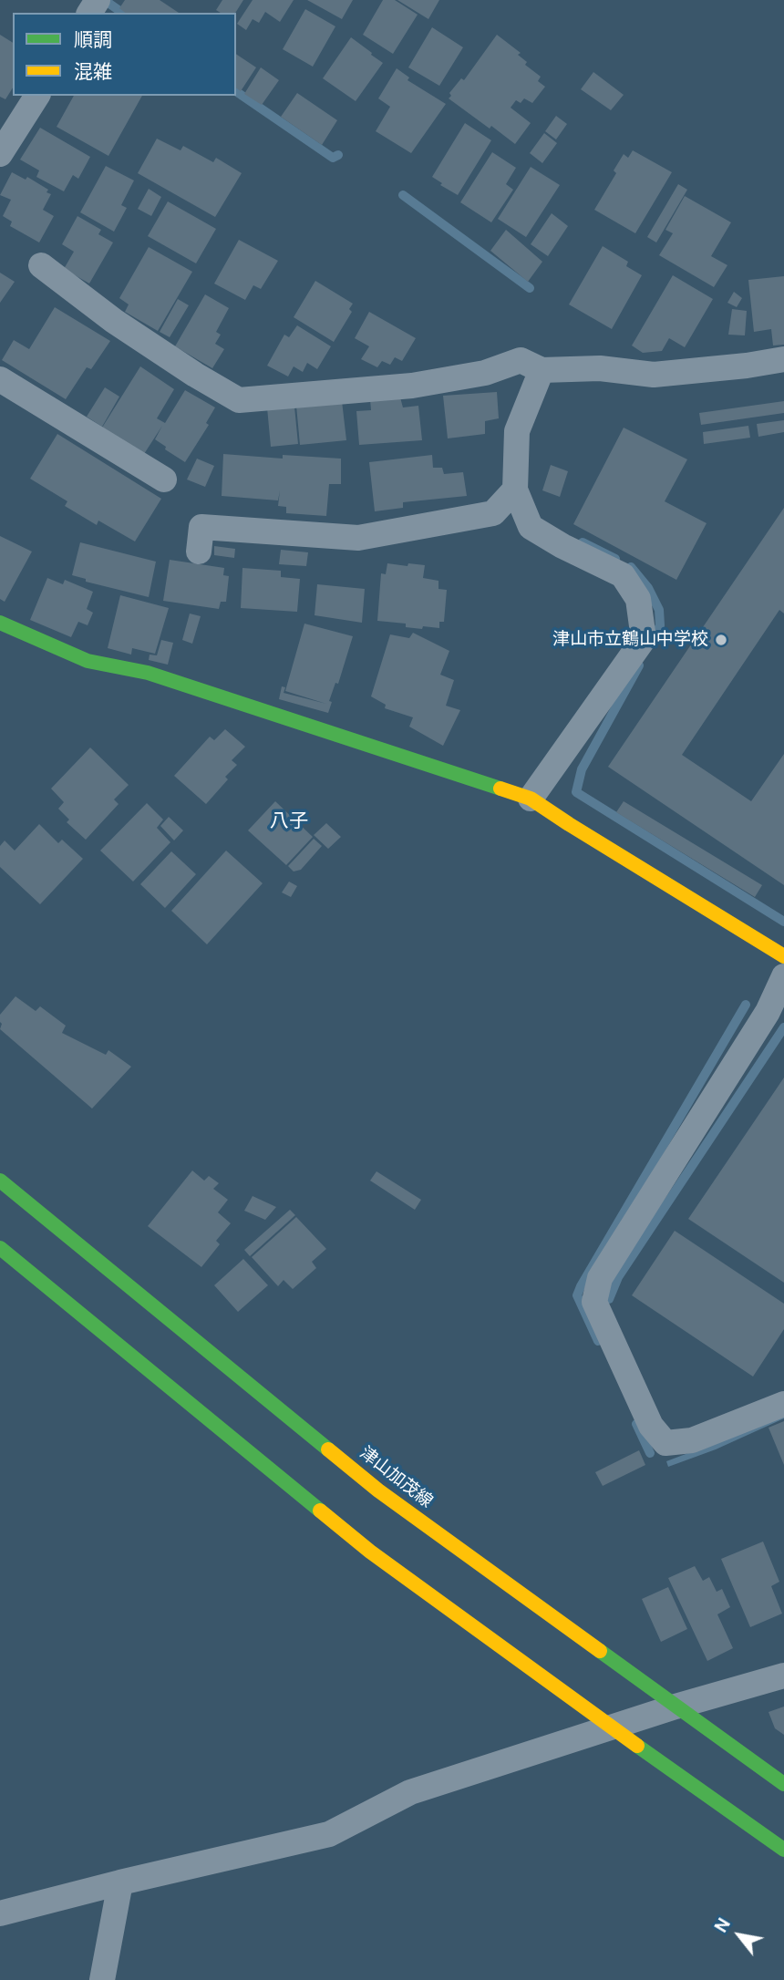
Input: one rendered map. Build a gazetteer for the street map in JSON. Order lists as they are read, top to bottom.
{
  "streets": {
    "main road": ["津山加茂線"]
  },
  "districts": ["八子"],
  "places": ["津山市立鶴山中学校"],
  "legend": ["順調", "混雑"],
  "north": "top left"
}
